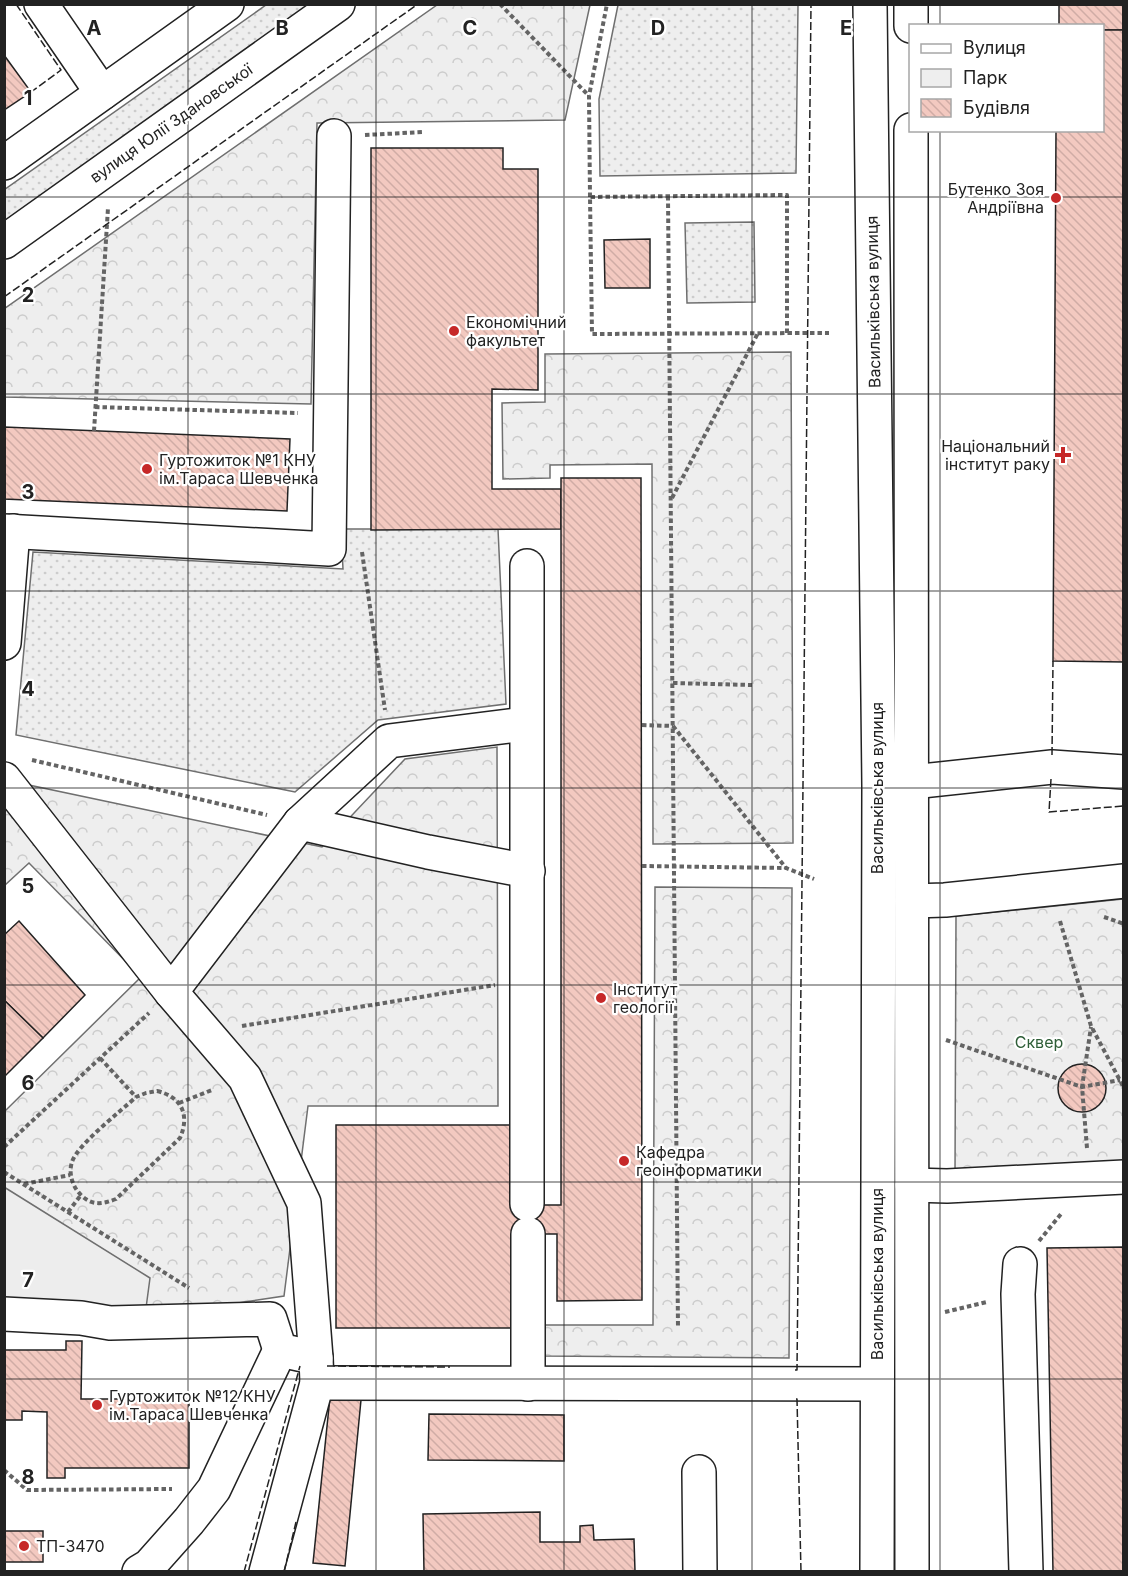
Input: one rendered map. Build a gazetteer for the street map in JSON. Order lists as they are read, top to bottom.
{
  "streets": {
    "main road": ["вулиця Юлії Здановської", "Васильківська вулиця"]
  },
  "parks": ["Сквер"],
  "places": {
    "other": [
      "Бутенко Зоя Андріївна",
      "Економічний факультет",
      "Гуртожиток №1 КНУ ім.Тараса Шевченка",
      "Інститут геології",
      "Кафедра геоінформатики",
      "Гуртожиток №12 КНУ ім.Тараса Шевченка",
      "ТП-3470"
    ],
    "health": ["Національний інститут раку"]
  },
  "legend": ["Вулиця", "Парк", "Будівля"],
  "grid": {
    "columns": [
      "A",
      "B",
      "C",
      "D",
      "E"
    ],
    "rows": [
      "1",
      "2",
      "3",
      "4",
      "5",
      "6",
      "7",
      "8"
    ]
  }
}
